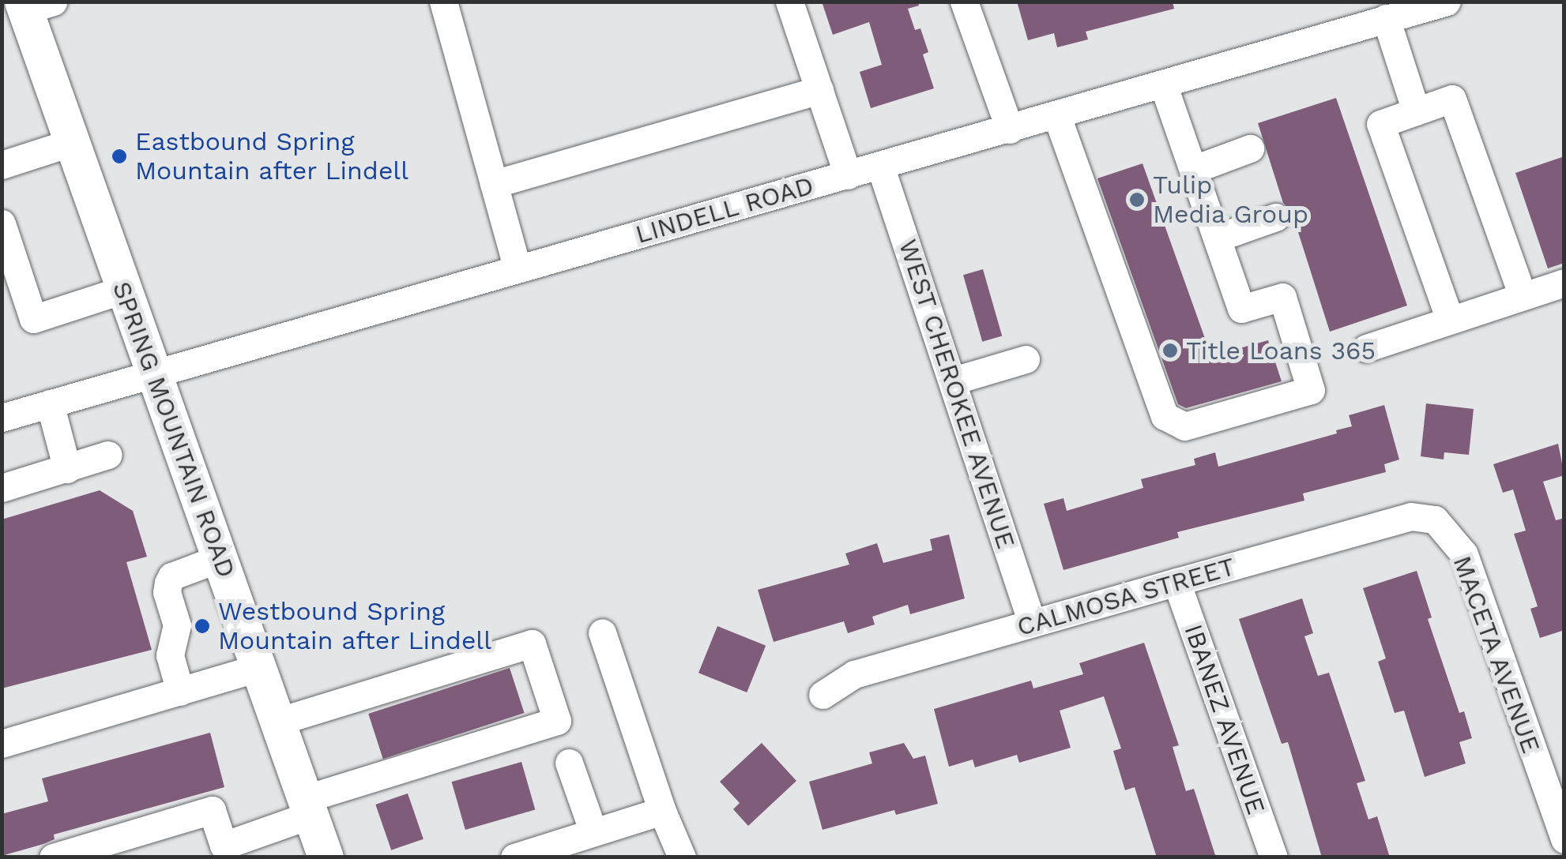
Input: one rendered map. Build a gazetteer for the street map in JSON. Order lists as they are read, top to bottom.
{
  "streets": {
    "main road": ["SPRING MOUNTAIN ROAD"],
    "street": [
      "LINDELL ROAD",
      "WEST CHEROKEE AVENUE",
      "CALMOSA STREET",
      "MACETA AVENUE",
      "IBANEZ AVENUE"
    ]
  },
  "crossings": [
    ["LINDELL ROAD", "WEST CHEROKEE AVENUE"],
    ["LINDELL ROAD", "SPRING MOUNTAIN ROAD"],
    ["WEST CHEROKEE AVENUE", "CALMOSA STREET"],
    ["CALMOSA STREET", "MACETA AVENUE"],
    ["CALMOSA STREET", "IBANEZ AVENUE"]
  ],
  "places": [
    "Eastbound Spring Mountain after Lindell",
    "Tulip Media Group",
    "Title Loans 365",
    "Westbound Spring Mountain after Lindell"
  ]
}
